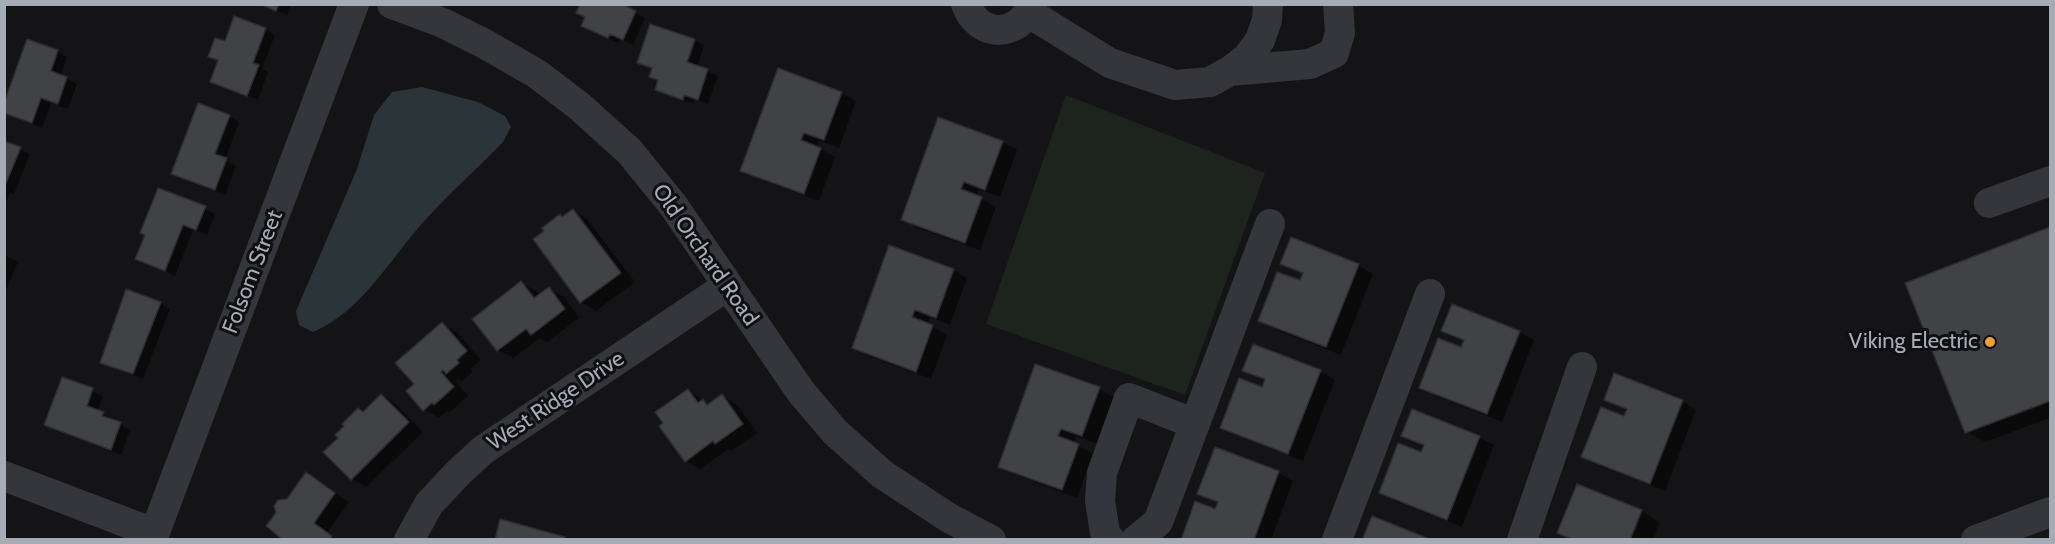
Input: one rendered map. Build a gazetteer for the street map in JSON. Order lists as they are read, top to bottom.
{
  "streets": {
    "street": ["Old Orchard Road", "Folsom Street", "West Ridge Drive"]
  },
  "crossings": [
    ["Old Orchard Road", "West Ridge Drive"]
  ],
  "places": ["Viking Electric"]
}
